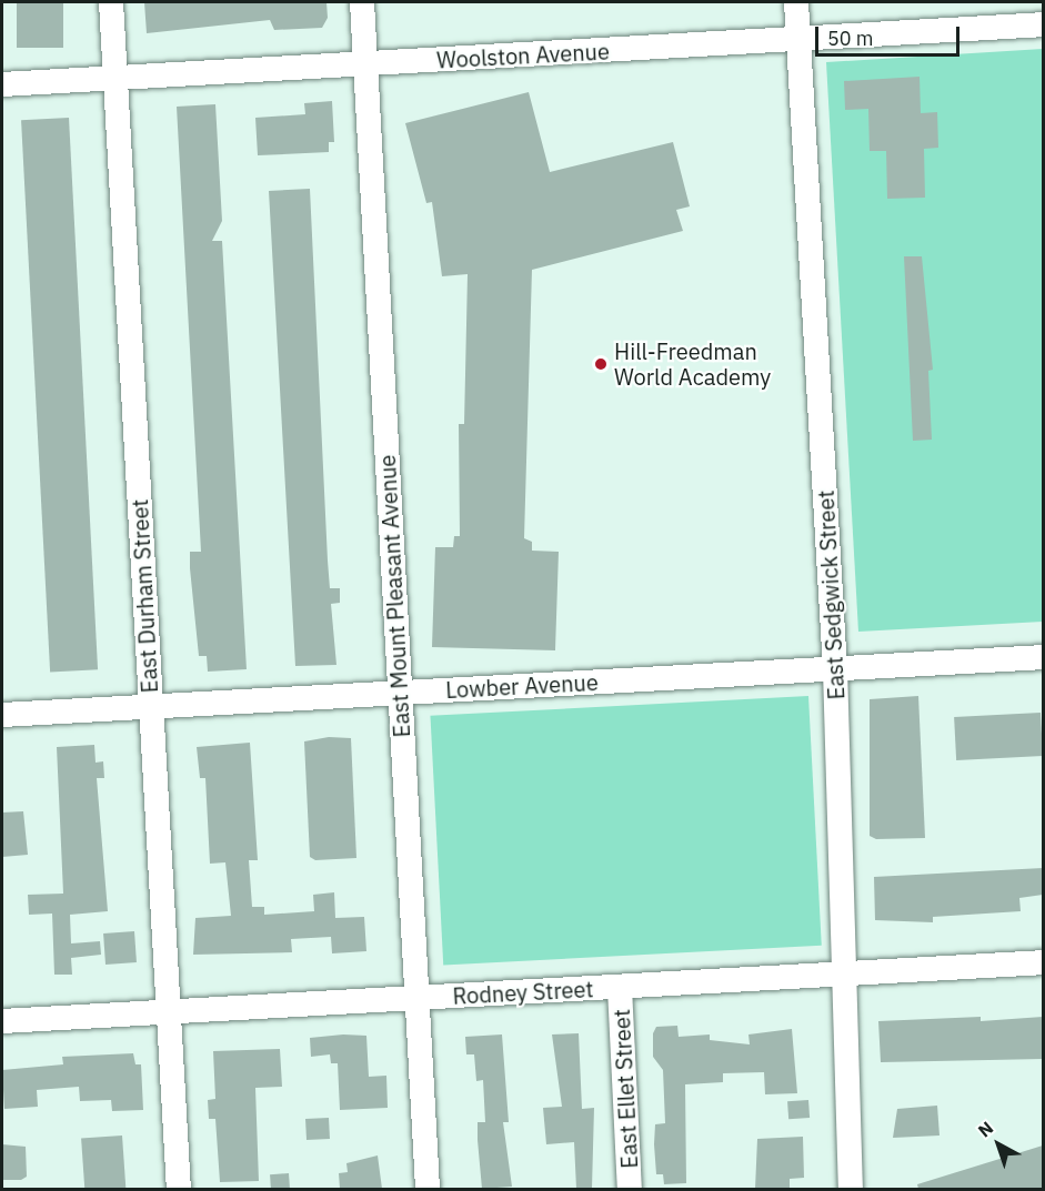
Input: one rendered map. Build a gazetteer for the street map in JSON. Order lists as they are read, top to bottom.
{
  "streets": {
    "street": [
      "Woolston Avenue",
      "East Sedgwick Street",
      "East Durham Street",
      "East Mount Pleasant Avenue",
      "Lowber Avenue",
      "Rodney Street",
      "East Ellet Street"
    ]
  },
  "crossings": [
    ["Woolston Avenue", "East Sedgwick Street"],
    ["Woolston Avenue", "East Durham Street"],
    ["Woolston Avenue", "East Mount Pleasant Avenue"],
    ["East Sedgwick Street", "Lowber Avenue"],
    ["East Sedgwick Street", "Rodney Street"],
    ["East Durham Street", "Lowber Avenue"],
    ["East Durham Street", "Rodney Street"],
    ["East Mount Pleasant Avenue", "Lowber Avenue"],
    ["East Mount Pleasant Avenue", "Rodney Street"],
    ["Rodney Street", "East Ellet Street"]
  ],
  "places": ["Hill-Freedman World Academy"],
  "scale_bar": "50 m",
  "north": "top left"
}
